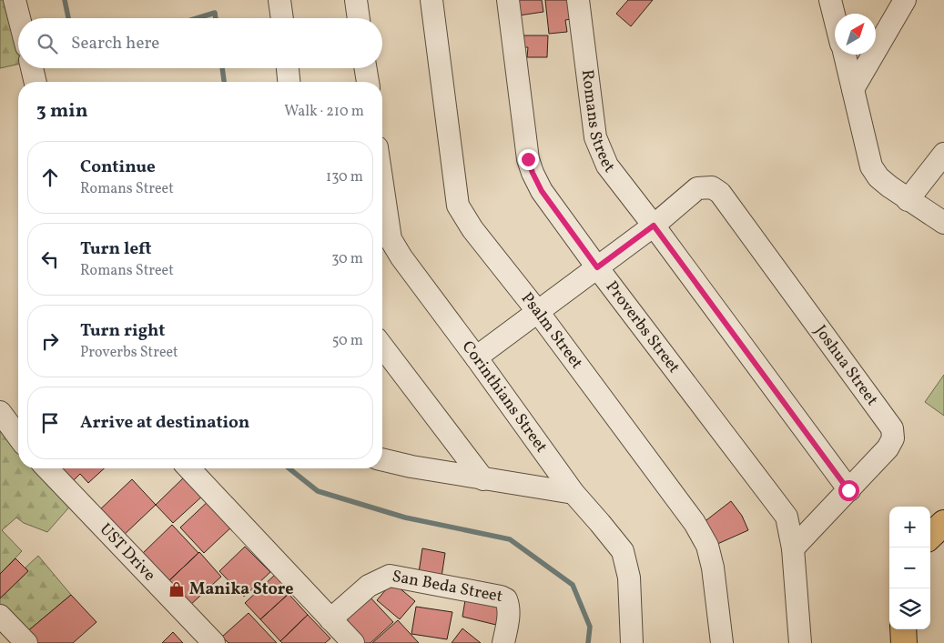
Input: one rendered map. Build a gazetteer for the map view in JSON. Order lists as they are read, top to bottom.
{
  "streets": {
    "street": [
      "Romans Street",
      "Proverbs Street",
      "Psalm Street",
      "Joshua Street",
      "Corinthians Street",
      "UST Drive",
      "San Beda Street"
    ]
  },
  "crossings": [
    ["Romans Street", "Joshua Street"],
    ["Proverbs Street", "Joshua Street"]
  ],
  "places": {
    "shop": ["Manika Store"]
  },
  "north": "top right",
  "page": {
    "search": "Search here",
    "heading": ["3 min", "Walk · 210 m"],
    "list": [
      ["Continue", "Romans Street", "130 m"],
      ["Turn left", "Romans Street", "30 m"],
      ["Turn right", "Proverbs Street", "50 m"],
      "Arrive at destination"
    ],
    "map_buttons": ["+", "−"]
  }
}
